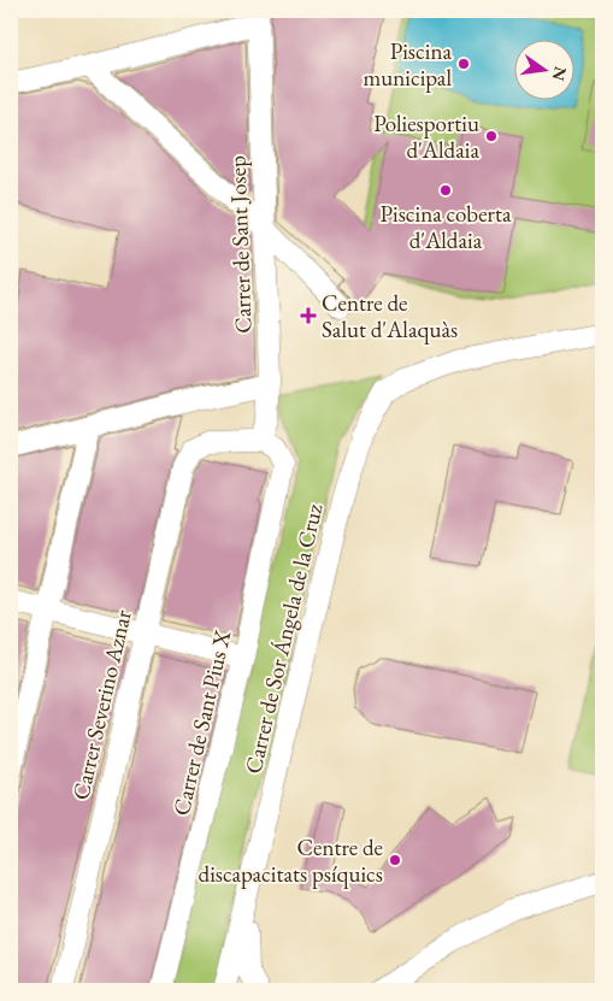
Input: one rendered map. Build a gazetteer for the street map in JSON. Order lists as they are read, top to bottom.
{
  "streets": {
    "street": [
      "Carrer de Sant Josep",
      "Carrer de Sor Ángela de la Cruz",
      "Carrer Severino Aznar",
      "Carrer de Sant Pius X"
    ]
  },
  "crossings": [
    ["Carrer de Sant Josep", "Carrer Severino Aznar"],
    ["Carrer de Sant Josep", "Carrer de Sant Pius X"],
    ["Carrer Severino Aznar", "Carrer de Sant Pius X"]
  ],
  "places": {
    "other": [
      "Piscina municipal",
      "Poliesportiu d'Aldaia",
      "Piscina coberta d'Aldaia",
      "Centre de discapacitats psíquics"
    ],
    "health": ["Centre de Salut d'Alaquàs"]
  },
  "north": "right"
}
